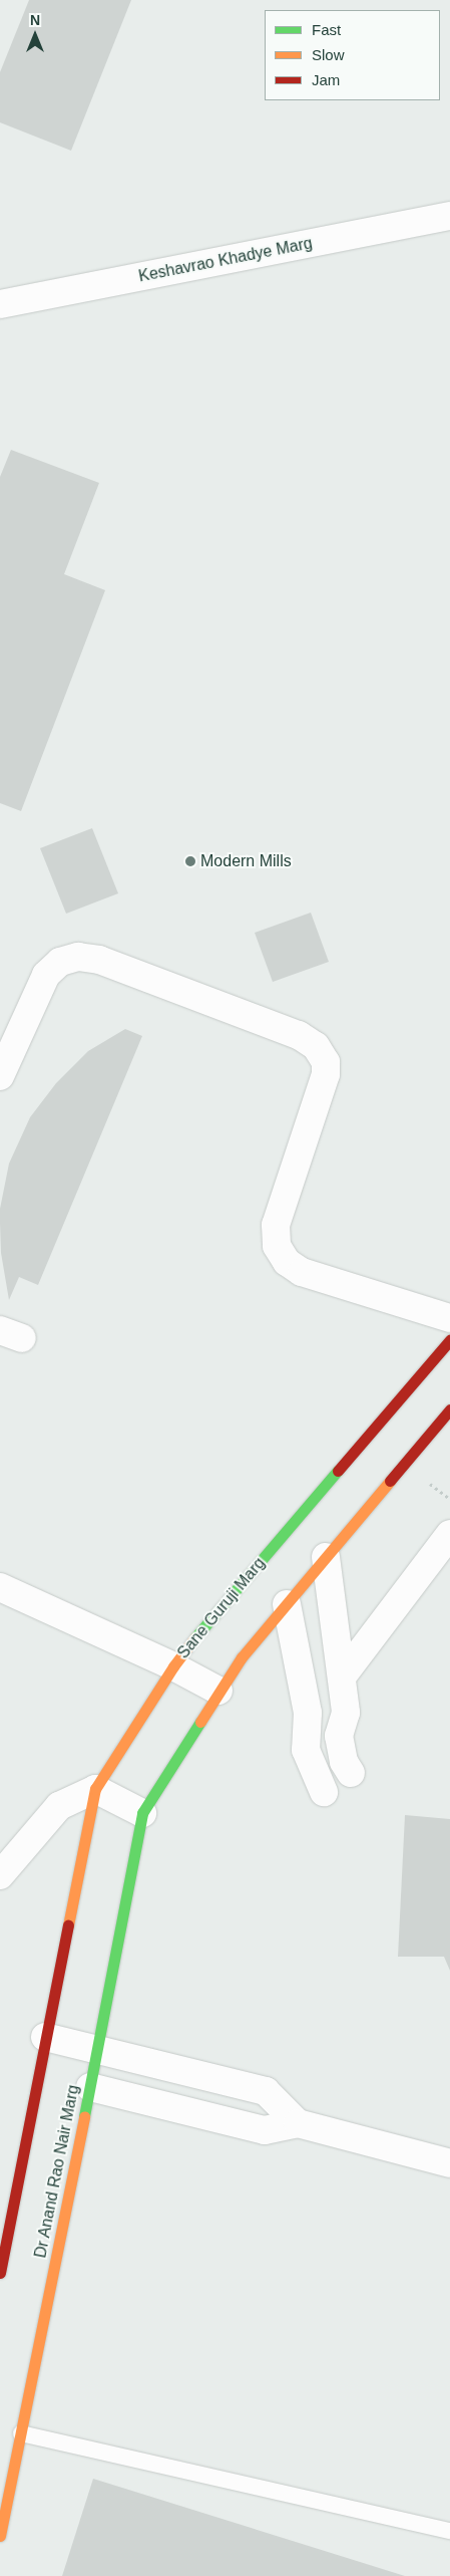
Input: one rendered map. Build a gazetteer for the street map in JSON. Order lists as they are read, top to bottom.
{
  "streets": {
    "main road": ["Sane Guruji Marg", "Dr Anand Rao Nair Marg"],
    "street": ["Keshavrao Khadye Marg"]
  },
  "places": ["Modern Mills"],
  "legend": ["Fast", "Slow", "Jam"],
  "north": "top"
}
